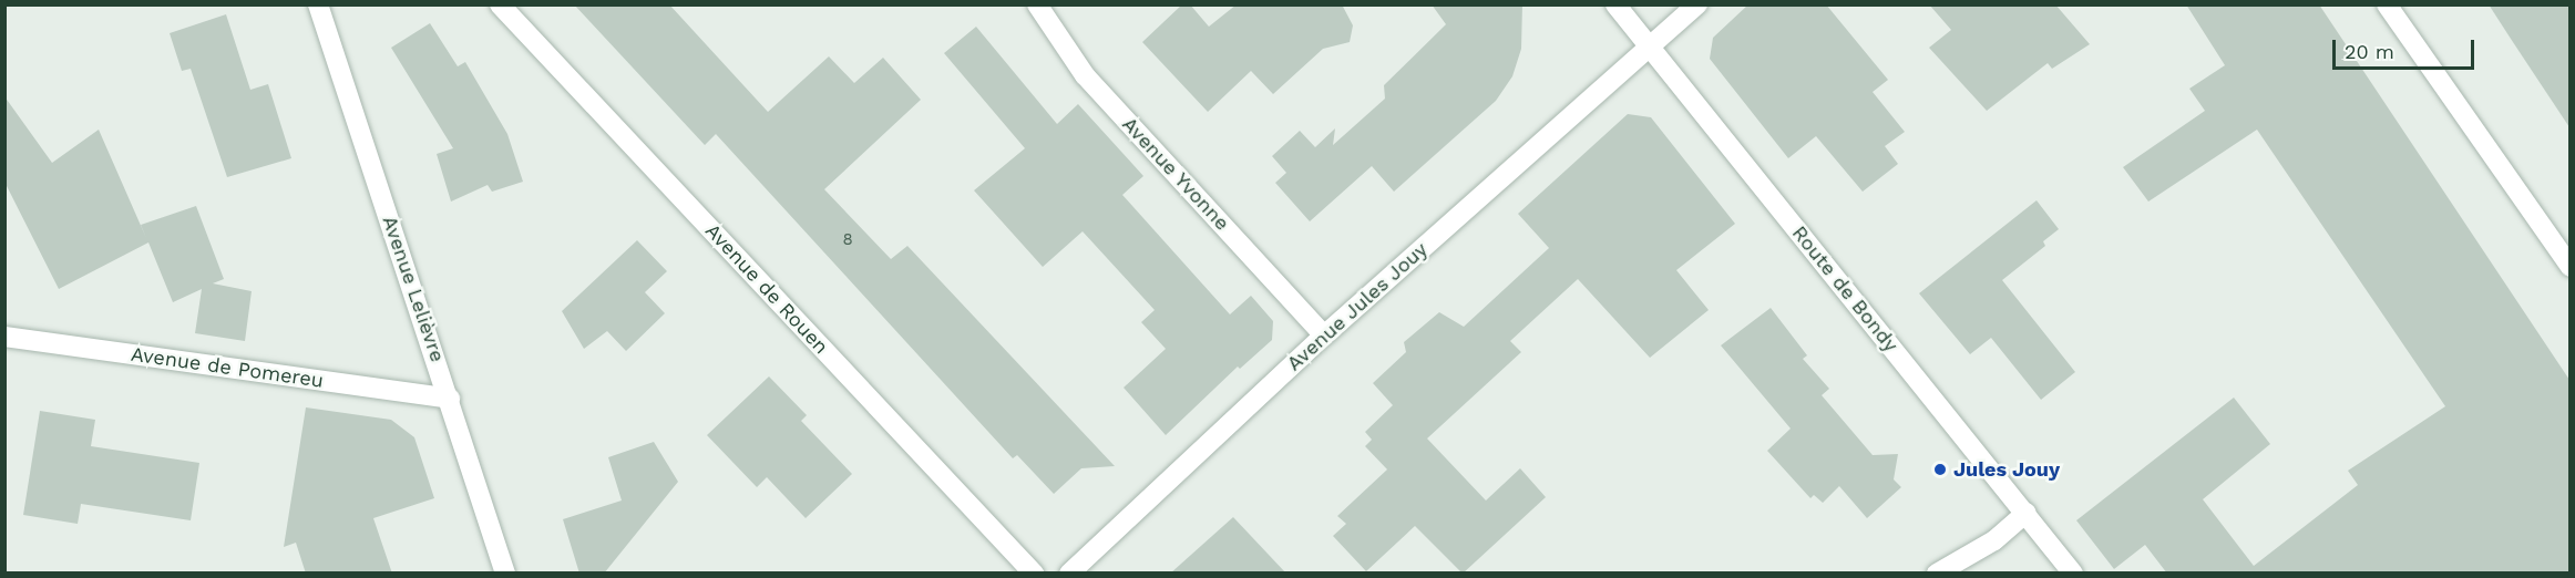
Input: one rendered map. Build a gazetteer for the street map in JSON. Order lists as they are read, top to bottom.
{
  "streets": {
    "street": [
      "Avenue Yvonne",
      "Avenue Lelièvre",
      "Avenue de Rouen",
      "Route de Bondy",
      "Avenue Jules Jouy",
      "Avenue de Pomereu"
    ]
  },
  "crossings": [
    ["Avenue Yvonne", "Avenue Jules Jouy"],
    ["Avenue Lelièvre", "Avenue de Pomereu"],
    ["Route de Bondy", "Avenue Jules Jouy"]
  ],
  "places": ["Jules Jouy"],
  "house_numbers": ["8"],
  "scale_bar": "20 m"
}
